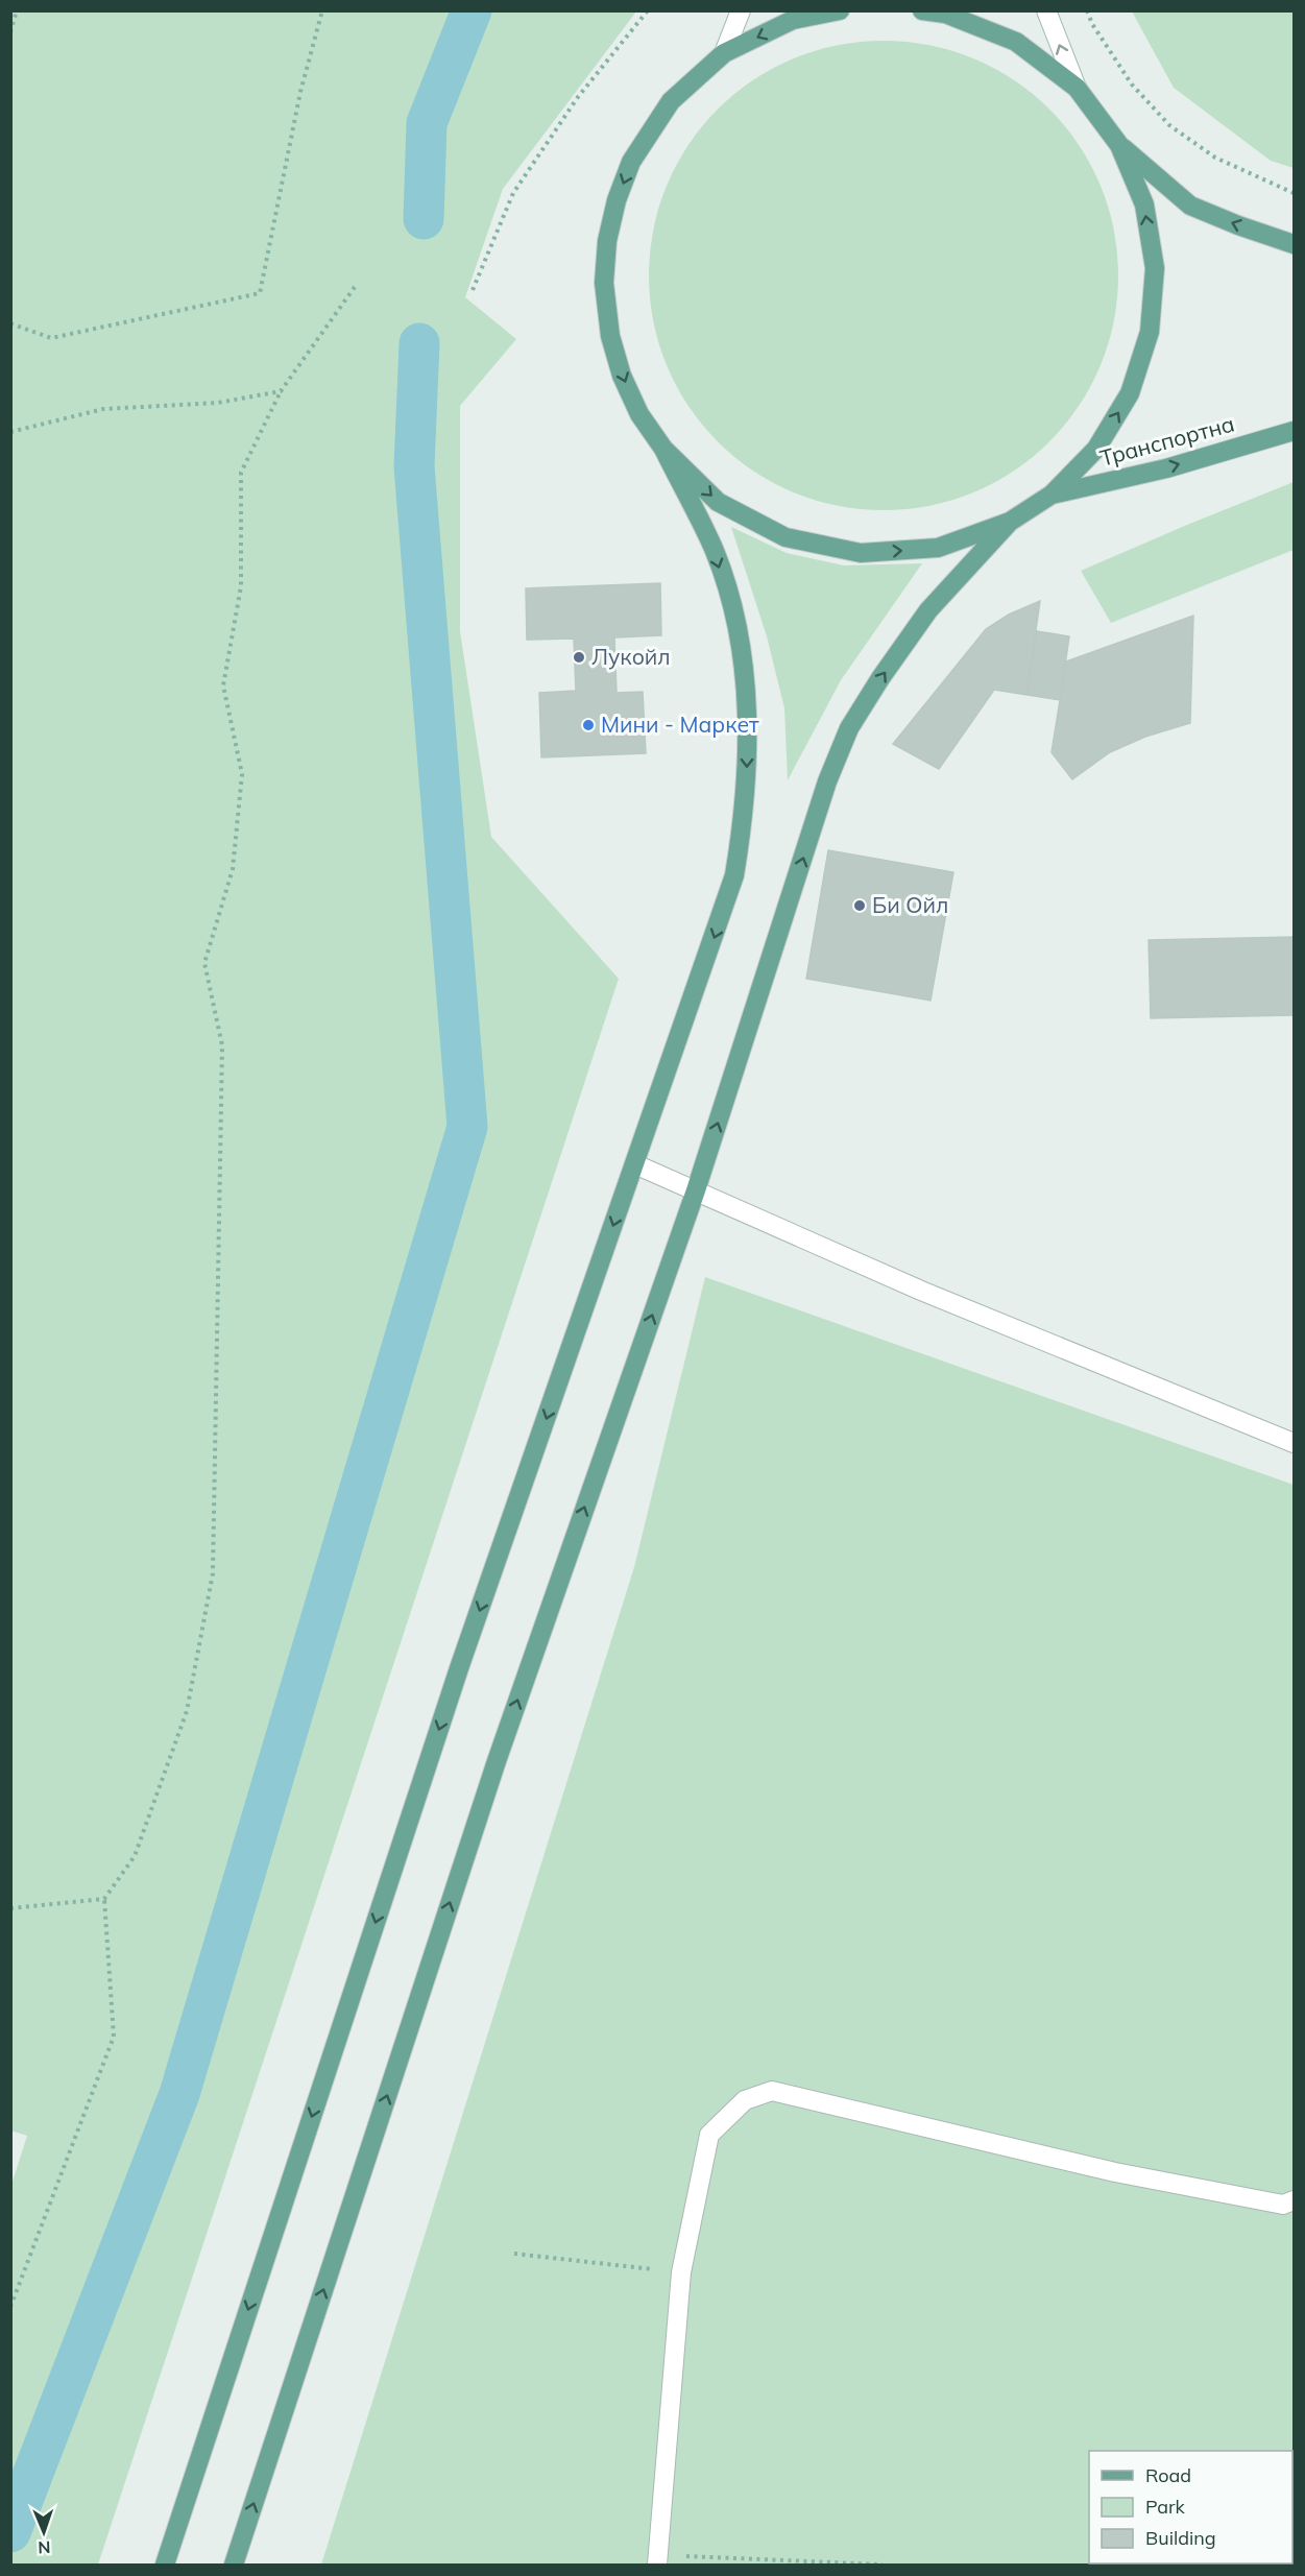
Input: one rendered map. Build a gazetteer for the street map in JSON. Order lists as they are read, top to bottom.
{
  "streets": {
    "main road": ["Транспортна"]
  },
  "one_way": ["Транспортна"],
  "places": ["Лукойл", "Мини - Маркет", "Би Ойл"],
  "legend": ["Road", "Park", "Building"],
  "north": "bottom"
}
